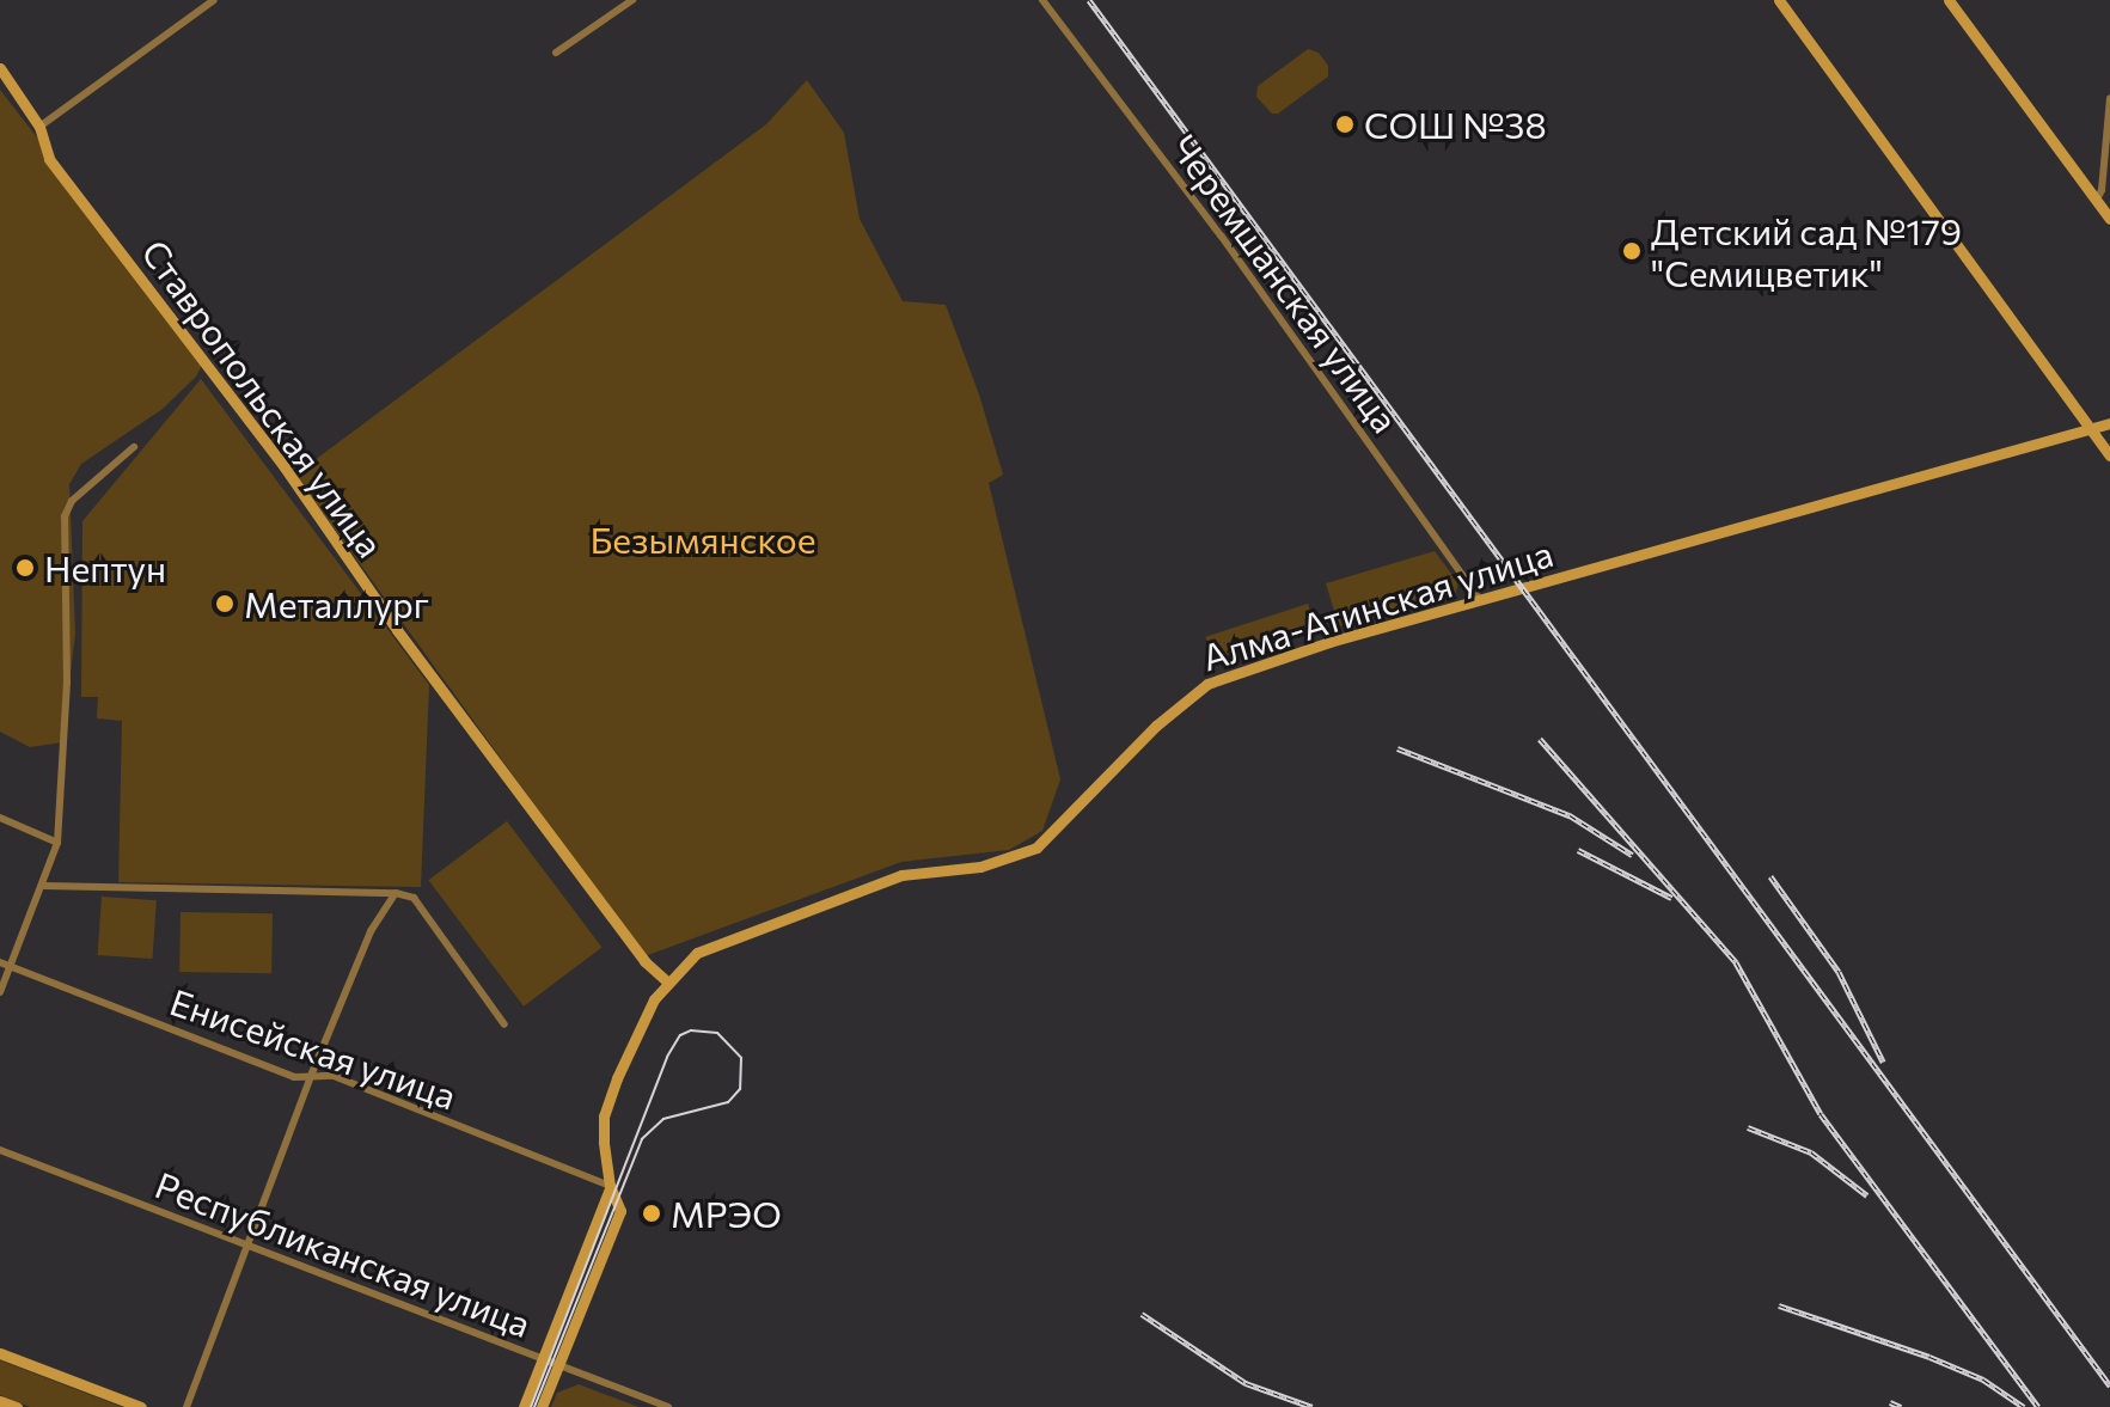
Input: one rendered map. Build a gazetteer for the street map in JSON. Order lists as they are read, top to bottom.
{
  "streets": {
    "street": [
      "Черемшанская улица",
      "Ставропольская улица",
      "Алма-Атинская улица",
      "Енисейская улица",
      "Республиканская улица"
    ]
  },
  "crossings": [
    ["Черемшанская улица", "Алма-Атинская улица"],
    ["Ставропольская улица", "Алма-Атинская улица"],
    ["Алма-Атинская улица", "Енисейская улица"],
    ["Алма-Атинская улица", "Республиканская улица"]
  ],
  "parks": ["Безымянское"],
  "places": [
    "СОШ №38",
    "Детский сад №179 \"Семицветик\"",
    "Нептун",
    "Металлург",
    "МРЭО"
  ]
}
